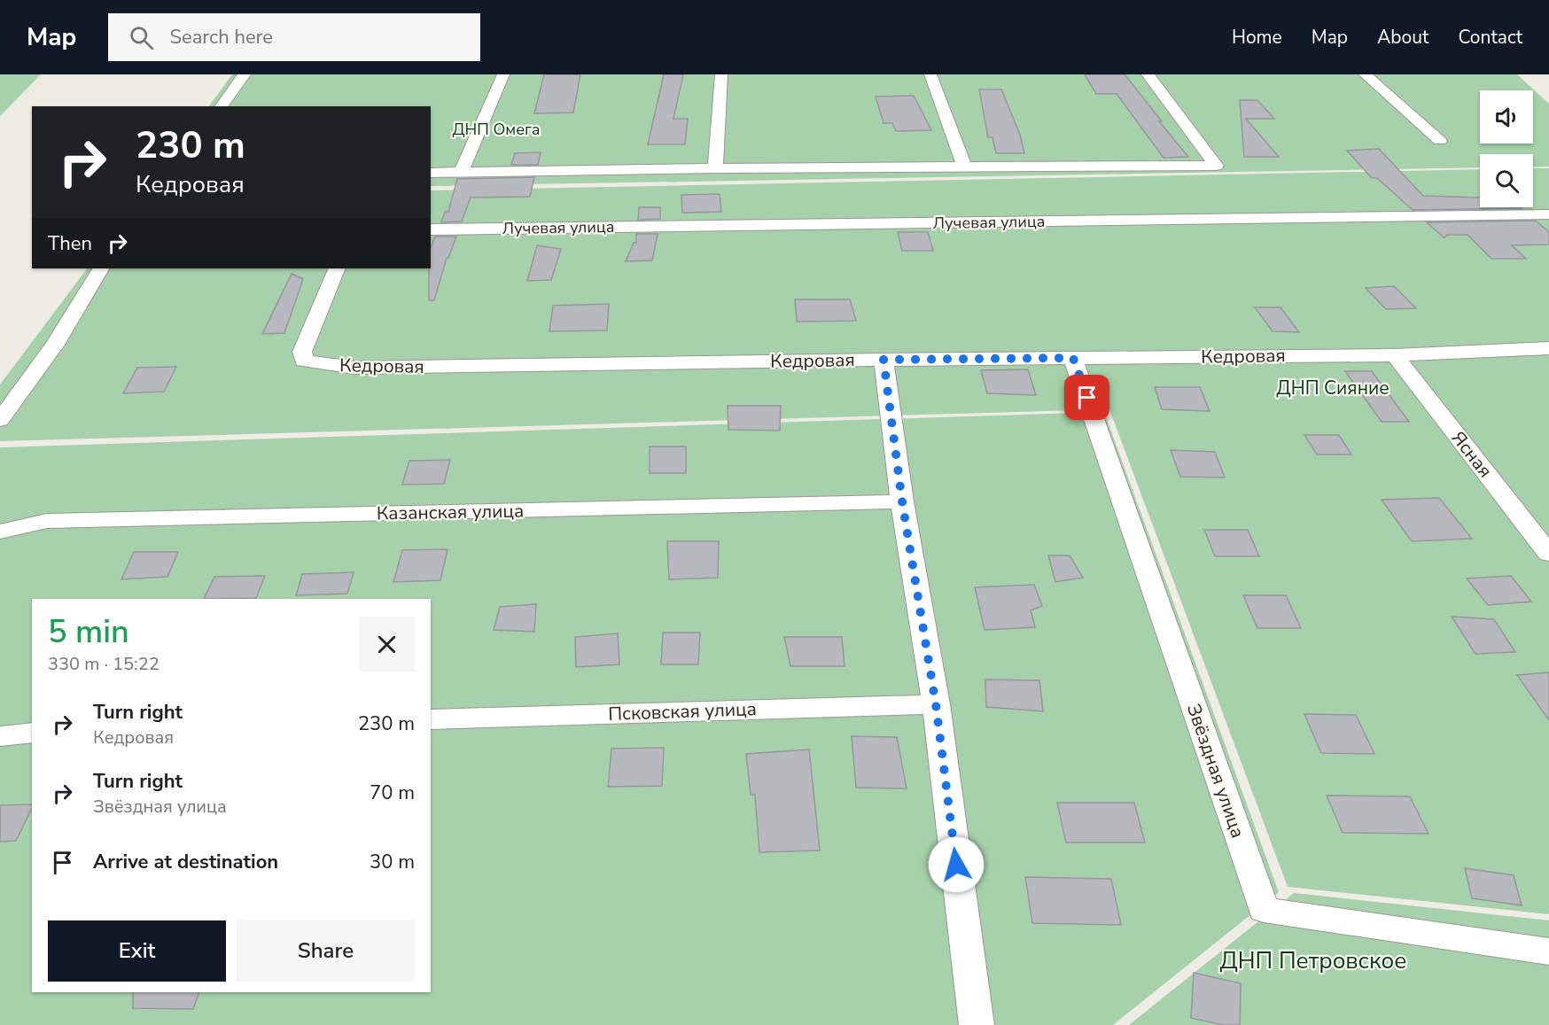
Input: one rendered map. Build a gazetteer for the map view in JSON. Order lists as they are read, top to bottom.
{
  "streets": {
    "street": [
      "Лучевая улица",
      "Кедровая",
      "Ясная",
      "Казанская улица",
      "Псковская улица",
      "Звёздная улица"
    ]
  },
  "crossings": [
    ["Кедровая", "Ясная"],
    ["Кедровая", "Звёздная улица"]
  ],
  "parks": ["ДНП Омега", "ДНП Сияние", "ДНП Петровское"],
  "page": {
    "header": "Map",
    "search": "Search here",
    "nav": [
      "Home",
      "Map",
      "About",
      "Contact"
    ],
    "turn": ["230 m", "Кедровая"],
    "then": "Then",
    "heading": ["5 min", "330 m · 15:22"],
    "list": [
      {
        "name": "Turn right",
        "note": "Кедровая",
        "value": "230 m"
      },
      {
        "name": "Turn right",
        "note": "Звёздная улица",
        "value": "70 m"
      },
      {
        "name": "Arrive at destination",
        "value": "30 m"
      }
    ],
    "buttons": ["Exit", "Share"]
  }
}
